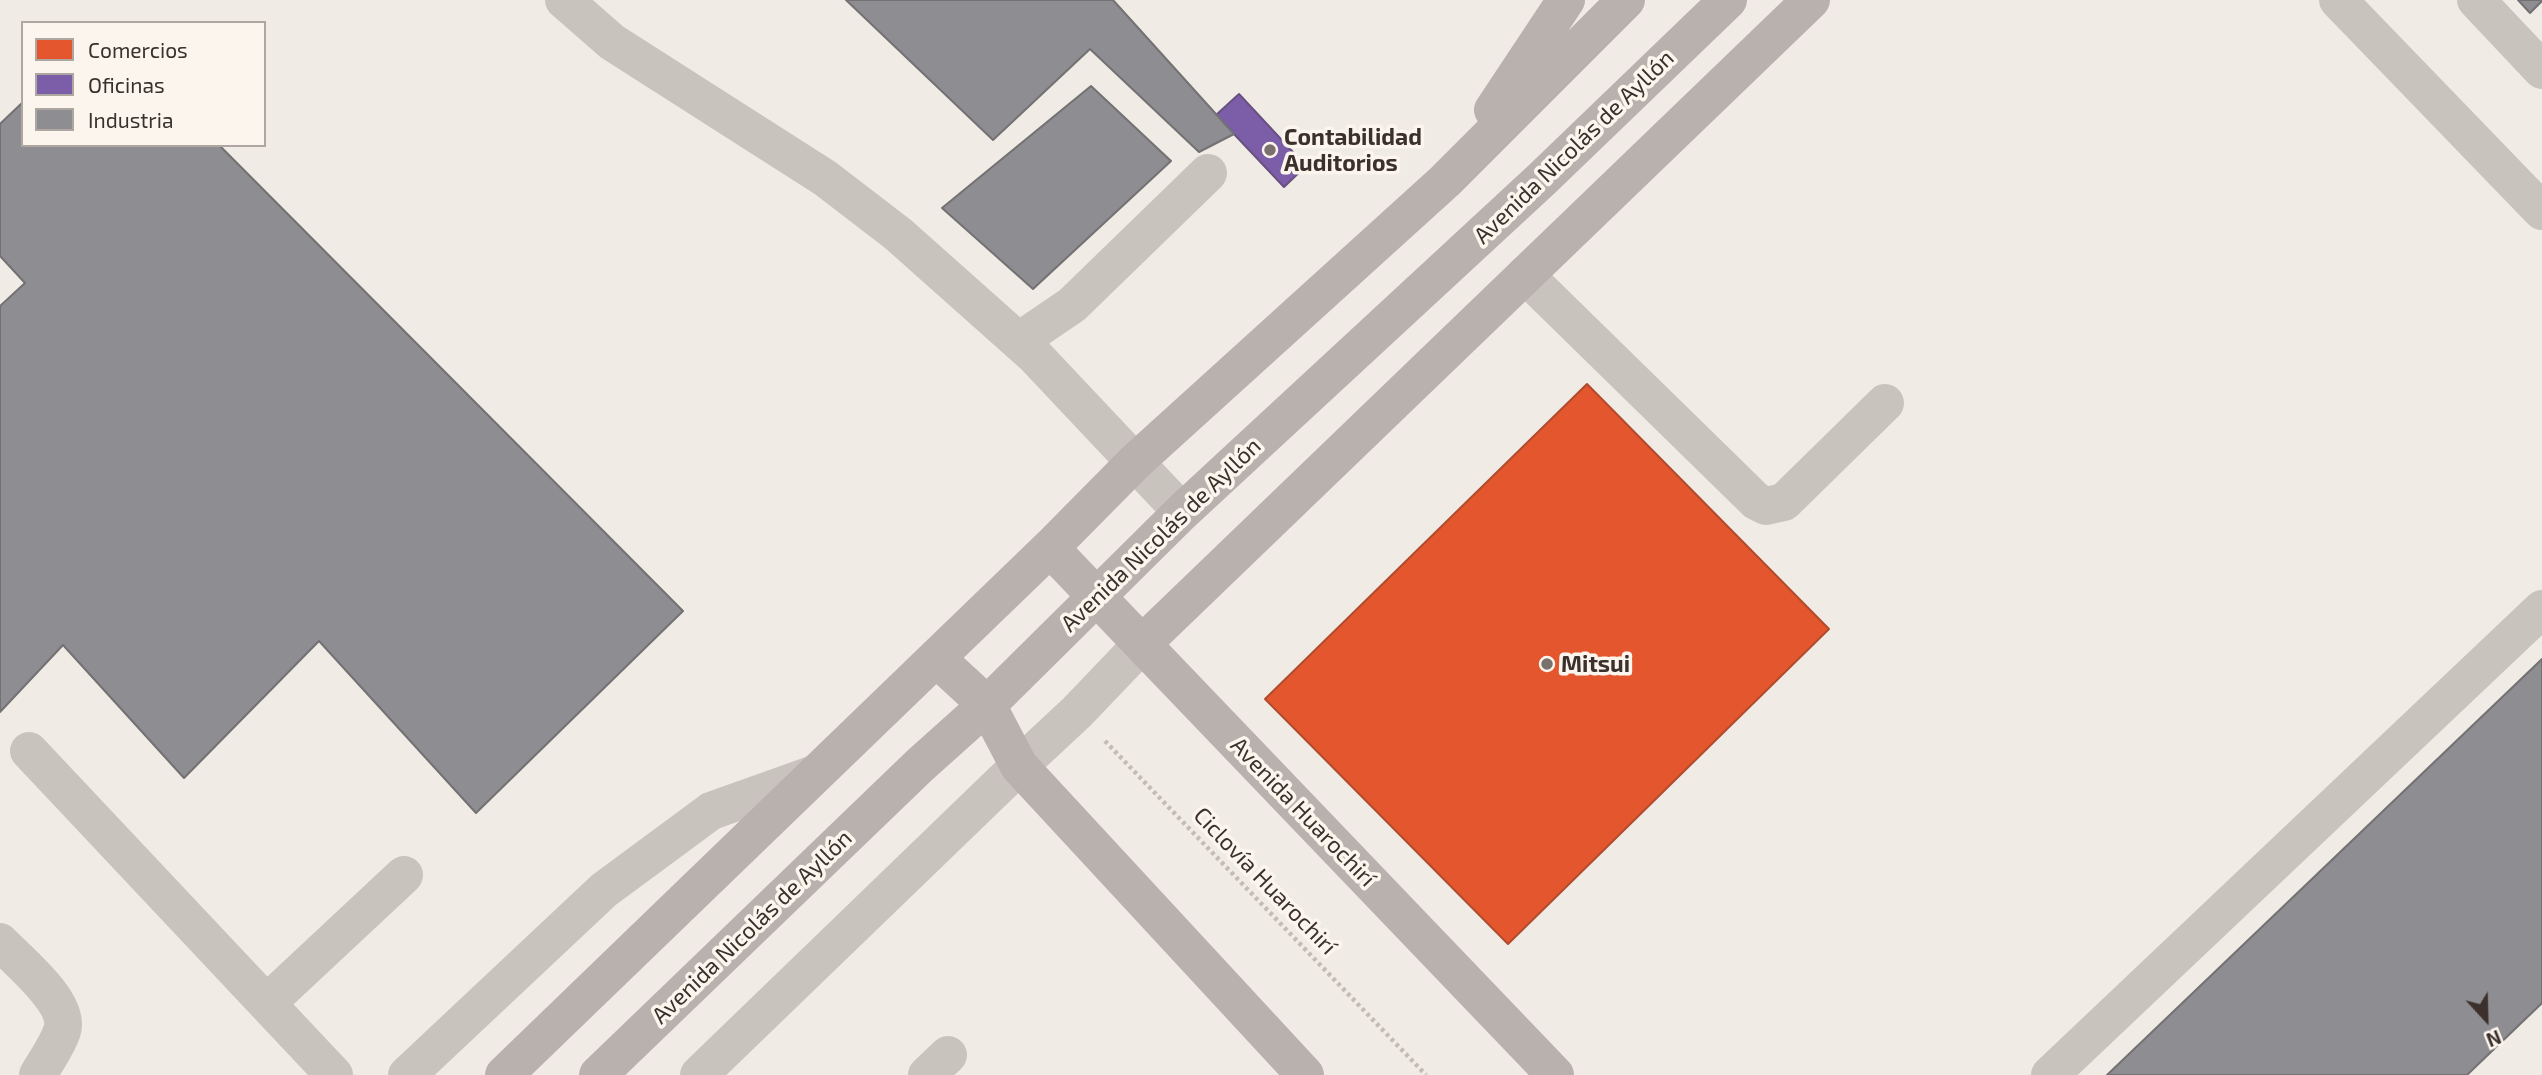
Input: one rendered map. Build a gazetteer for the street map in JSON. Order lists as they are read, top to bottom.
{
  "streets": {
    "main road": ["Avenida Nicolás de Ayllón", "Avenida Huarochirí"],
    "path": ["Ciclovía Huarochirí"]
  },
  "crossings": [
    ["Avenida Nicolás de Ayllón", "Avenida Huarochirí"]
  ],
  "places": ["Contabilidad Auditorios", "Mitsui"],
  "legend": ["Comercios", "Oficinas", "Industria"],
  "north": "bottom"
}
